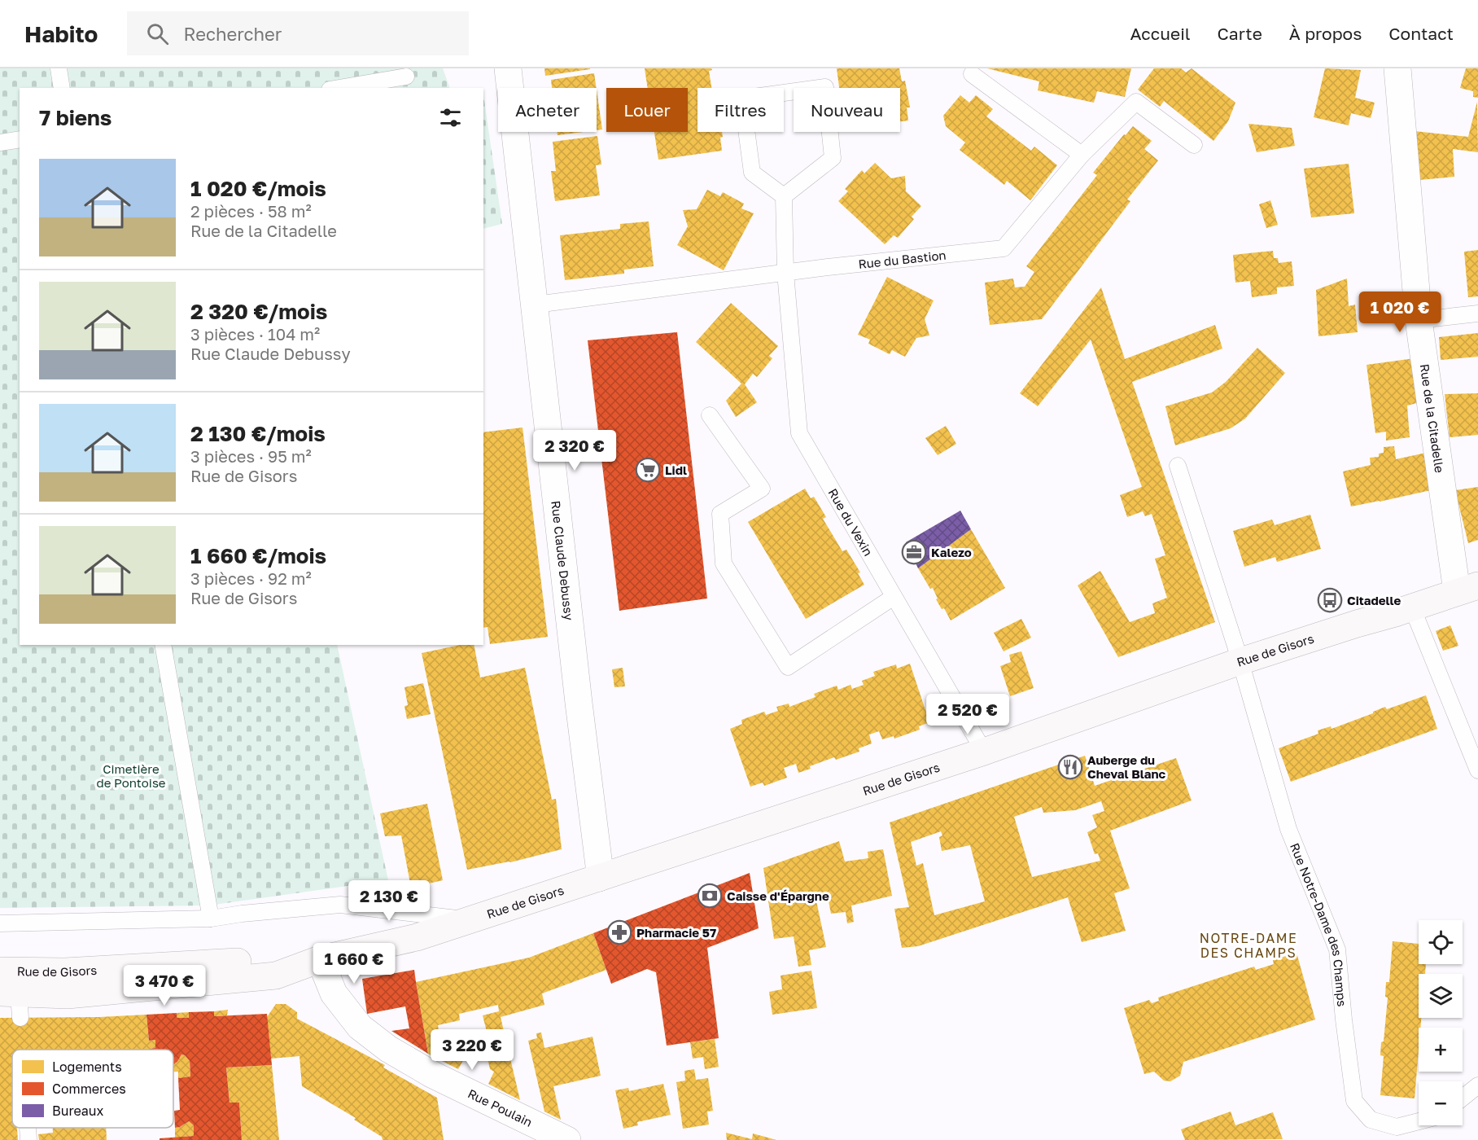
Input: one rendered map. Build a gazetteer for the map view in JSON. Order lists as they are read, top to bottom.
{
  "streets": {
    "main road": ["Rue de Gisors"],
    "street": ["Rue de la Citadelle", "Rue Claude Debussy", "Rue Poulain"],
    "lane": ["Rue du Bastion", "Rue du Vexin", "Rue Notre-Dame des Champs"]
  },
  "crossings": [
    ["Rue du Bastion", "Rue du Vexin"],
    ["Rue du Bastion", "Rue Claude Debussy"],
    ["Rue de la Citadelle", "Rue de Gisors"],
    ["Rue du Vexin", "Rue de Gisors"],
    ["Rue Claude Debussy", "Rue de Gisors"],
    ["Rue de Gisors", "Rue Notre-Dame des Champs"],
    ["Rue de Gisors", "Rue Poulain"]
  ],
  "districts": ["NOTRE-DAME DES CHAMPS"],
  "parks": ["Cimetière de Pontoise"],
  "places": {
    "supermarket": ["Lidl"],
    "office": ["Kalezo"],
    "bus stop": ["Citadelle"],
    "restaurant": ["Auberge du Cheval Blanc"],
    "bank": ["Caisse d'Épargne"],
    "pharmacy": ["Pharmacie 57"]
  },
  "legend": ["Logements", "Commerces", "Bureaux"],
  "page": {
    "header": "Habito",
    "search": "Rechercher",
    "nav": [
      "Accueil",
      "Carte",
      "À propos",
      "Contact"
    ],
    "chip": [
      "Acheter",
      "Louer",
      "Filtres",
      "Nouveau"
    ],
    "heading": "7 biens",
    "list": [
      {
        "name": "1 020 €/mois",
        "note": "2 pièces · 58 m² · Rue de la Citadelle"
      },
      {
        "name": "2 320 €/mois",
        "note": "3 pièces · 104 m² · Rue Claude Debussy"
      },
      {
        "name": "2 130 €/mois",
        "note": "3 pièces · 95 m² · Rue de Gisors"
      },
      {
        "name": "1 660 €/mois",
        "note": "3 pièces · 92 m² · Rue de Gisors"
      }
    ],
    "price": [
      "1 020 €",
      "2 320 €",
      "2 520 €",
      "2 130 €",
      "1 660 €",
      "3 470 €",
      "3 220 €"
    ],
    "map_buttons": ["+", "−"]
  }
}
